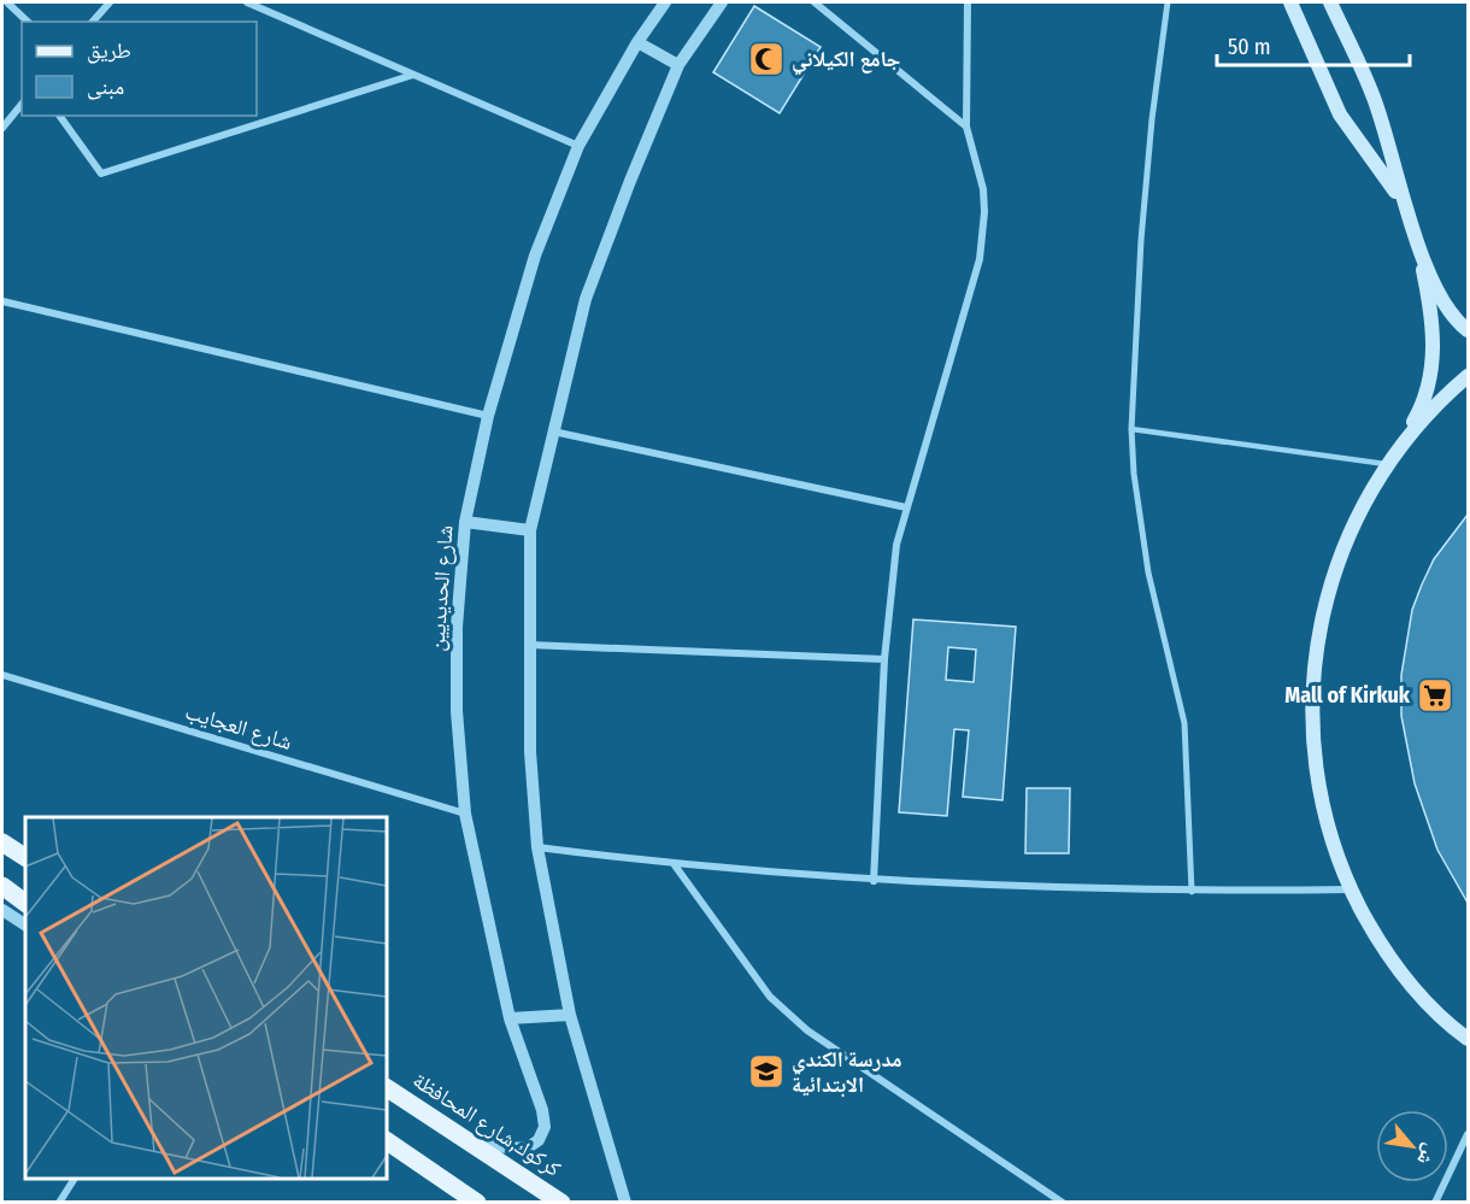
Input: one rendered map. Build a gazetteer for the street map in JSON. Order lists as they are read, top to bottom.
{
  "streets": {
    "main road": ["كركوك,شارع المحافظة"],
    "street": ["شارع الحديديين", "شارع العجايب"]
  },
  "crossings": [
    ["شارع الحديديين", "شارع العجايب"],
    ["شارع الحديديين", "كركوك,شارع المحافظة"]
  ],
  "places": {
    "mosque": ["جامع الكيلاني"],
    "supermarket": ["Mall of Kirkuk"],
    "school or university": ["مدرسة الكندي الابتدائية"]
  },
  "legend": ["طريق", "مبنى"],
  "scale_bar": "50 m",
  "north": "bottom right"
}
